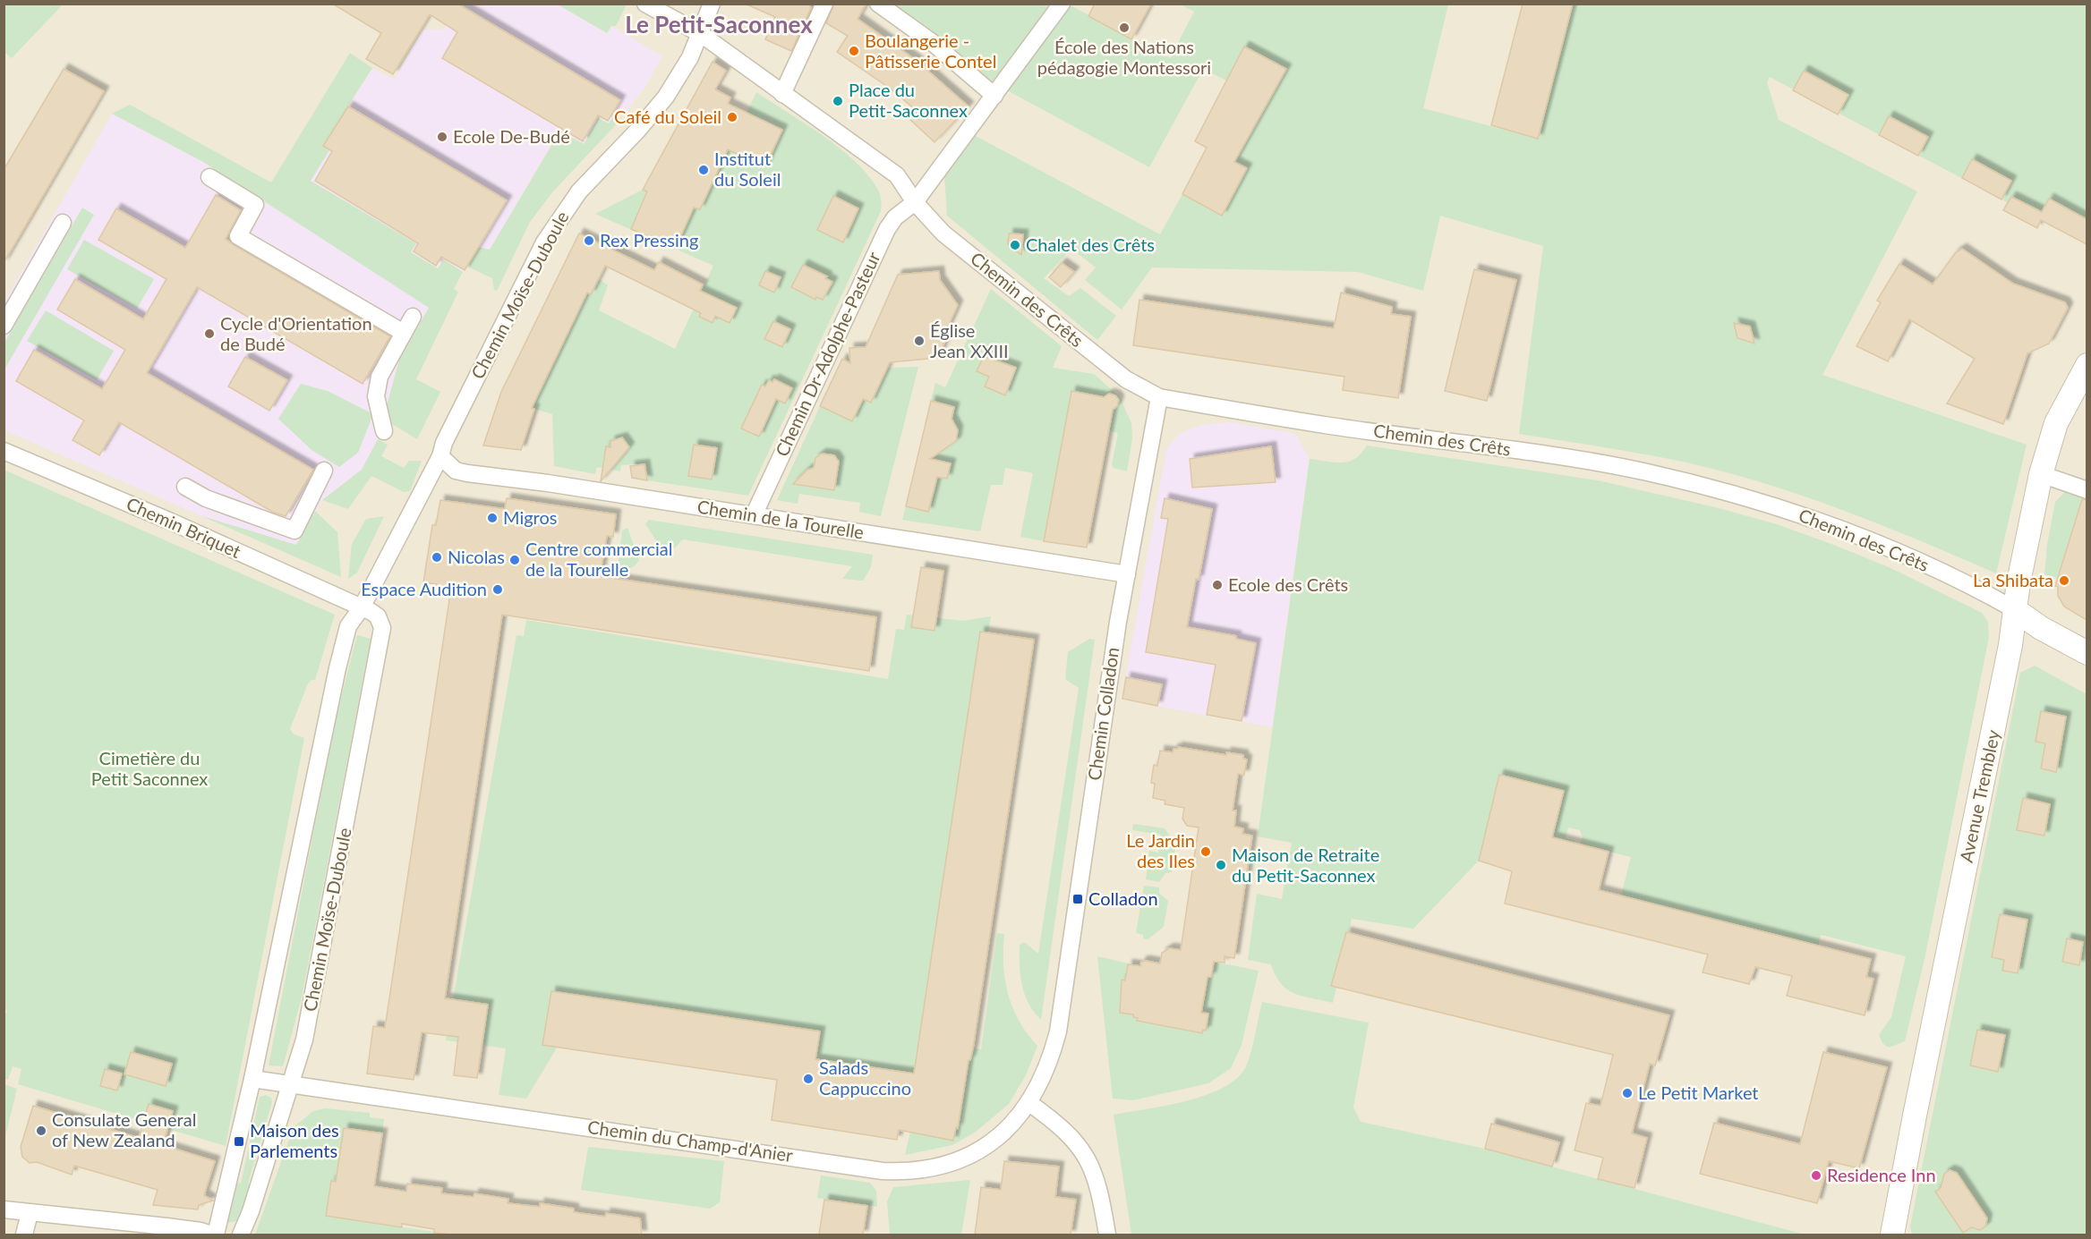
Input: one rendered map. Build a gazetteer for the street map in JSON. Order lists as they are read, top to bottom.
{
  "streets": {
    "street": [
      "Chemin Moïse-Duboule",
      "Chemin des Crêts",
      "Chemin Dr-Adolphe-Pasteur",
      "Chemin de la Tourelle",
      "Chemin Briquet",
      "Chemin Colladon",
      "Avenue Trembley",
      "Chemin du Champ-d'Anier"
    ]
  },
  "crossings": [
    ["Chemin Moïse-Duboule", "Chemin de la Tourelle"],
    ["Chemin Moïse-Duboule", "Chemin Briquet"],
    ["Chemin Moïse-Duboule", "Chemin du Champ-d'Anier"],
    ["Chemin des Crêts", "Chemin Dr-Adolphe-Pasteur"],
    ["Chemin des Crêts", "Chemin Colladon"],
    ["Chemin des Crêts", "Avenue Trembley"],
    ["Chemin Dr-Adolphe-Pasteur", "Chemin de la Tourelle"],
    ["Chemin de la Tourelle", "Chemin Colladon"],
    ["Chemin Colladon", "Chemin du Champ-d'Anier"]
  ],
  "districts": ["Le Petit-Saconnex"],
  "parks": ["Cimetière du Petit Saconnex"],
  "places": {
    "other": [
      "École des Nations pédagogie Montessori",
      "Boulangerie - Pâtisserie Contel",
      "Place du Petit-Saconnex",
      "Café du Soleil",
      "Ecole De-Budé",
      "Institut du Soleil",
      "Rex Pressing",
      "Chalet des Crêts",
      "Cycle d'Orientation de Budé",
      "Église Jean XXIII",
      "Migros",
      "Nicolas",
      "Centre commercial de la Tourelle",
      "La Shibata",
      "Ecole des Crêts",
      "Espace Audition",
      "Le Jardin des Iles",
      "Maison de Retraite du Petit-Saconnex",
      "Salads Cappuccino",
      "Le Petit Market",
      "Consulate General of New Zealand",
      "Residence Inn"
    ],
    "transit": ["Colladon", "Maison des Parlements"]
  }
}
